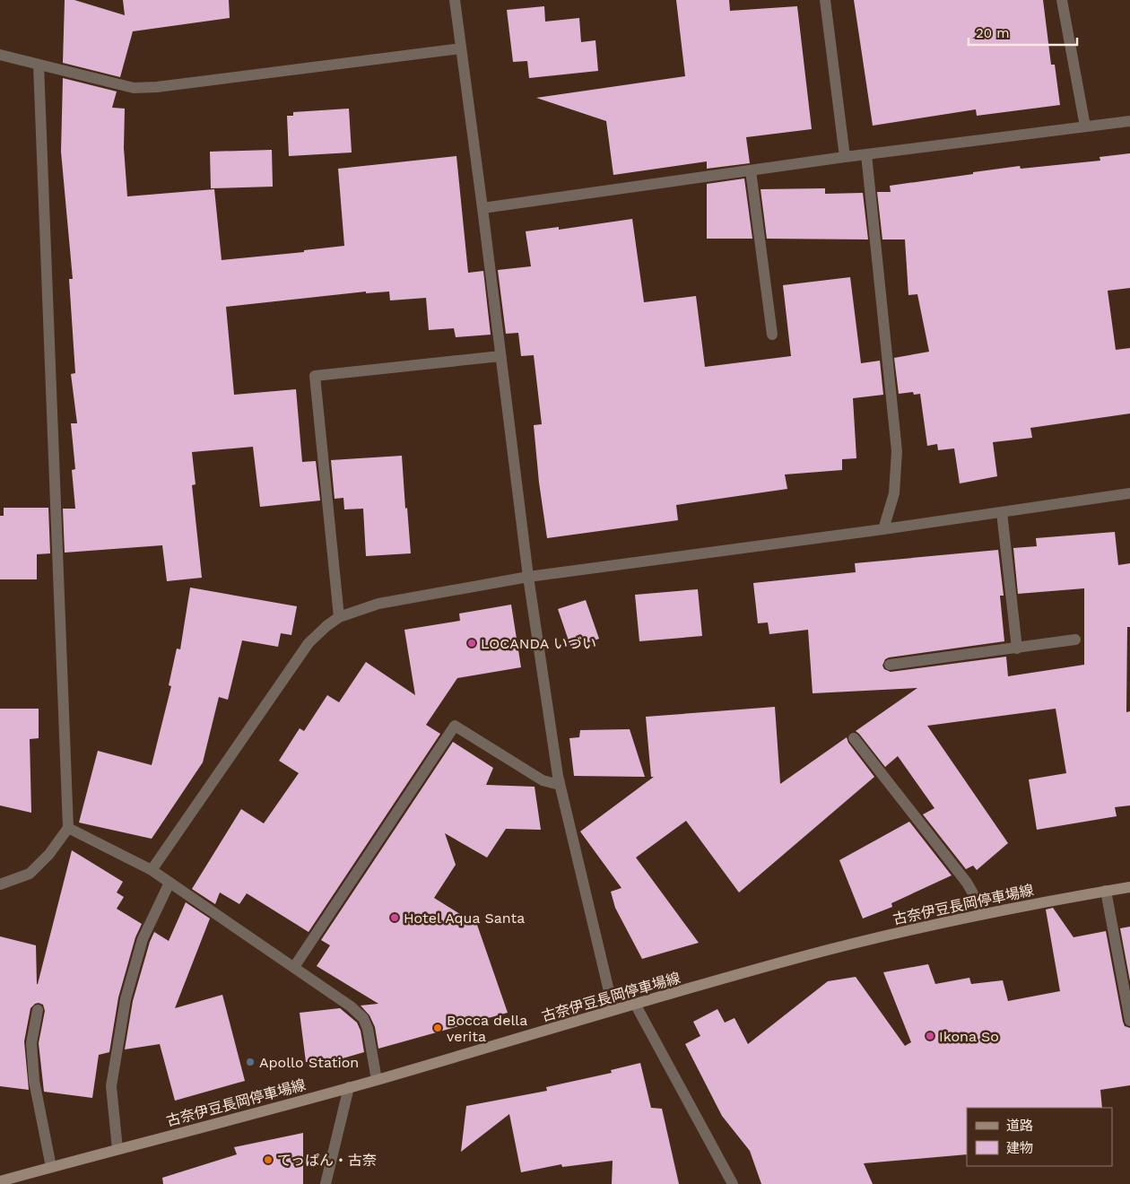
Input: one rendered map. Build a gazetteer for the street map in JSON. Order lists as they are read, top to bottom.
{
  "streets": {
    "main road": ["古奈伊豆長岡停車場線"]
  },
  "places": [
    "LOCANDA いづい",
    "Hotel Aqua Santa",
    "Bocca della verita",
    "Ikona So",
    "Apollo Station",
    "てっぱん・古奈"
  ],
  "legend": ["道路", "建物"],
  "scale_bar": "20 m"
}
